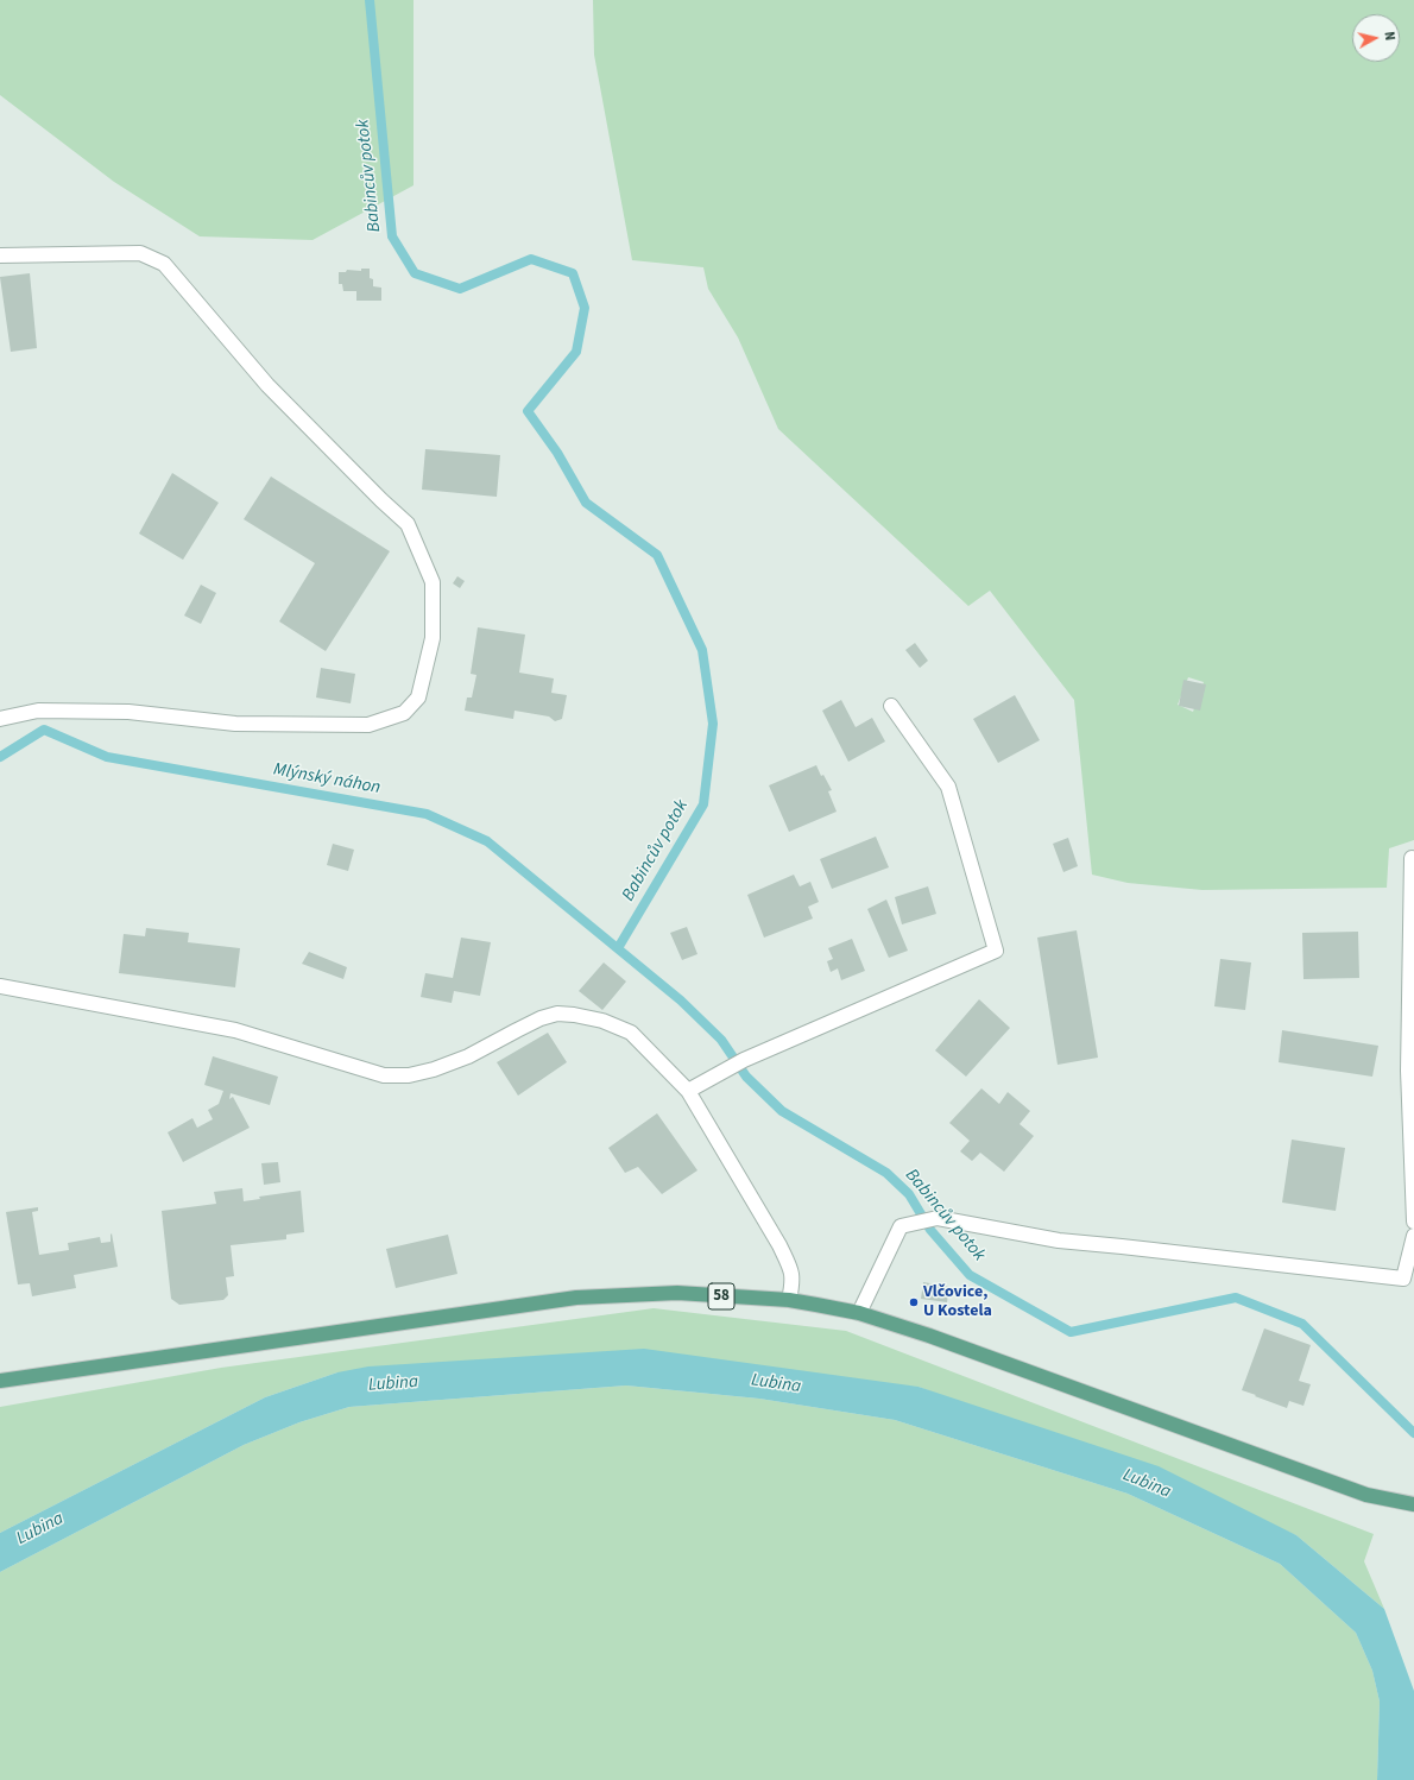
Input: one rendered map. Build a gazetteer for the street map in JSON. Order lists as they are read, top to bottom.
{
  "streets": {
    "main road": ["58"]
  },
  "water": ["Babincův potok", "Mlýnský náhon", "Lubina"],
  "places": ["Vlčovice, U Kostela"],
  "north": "right"
}
